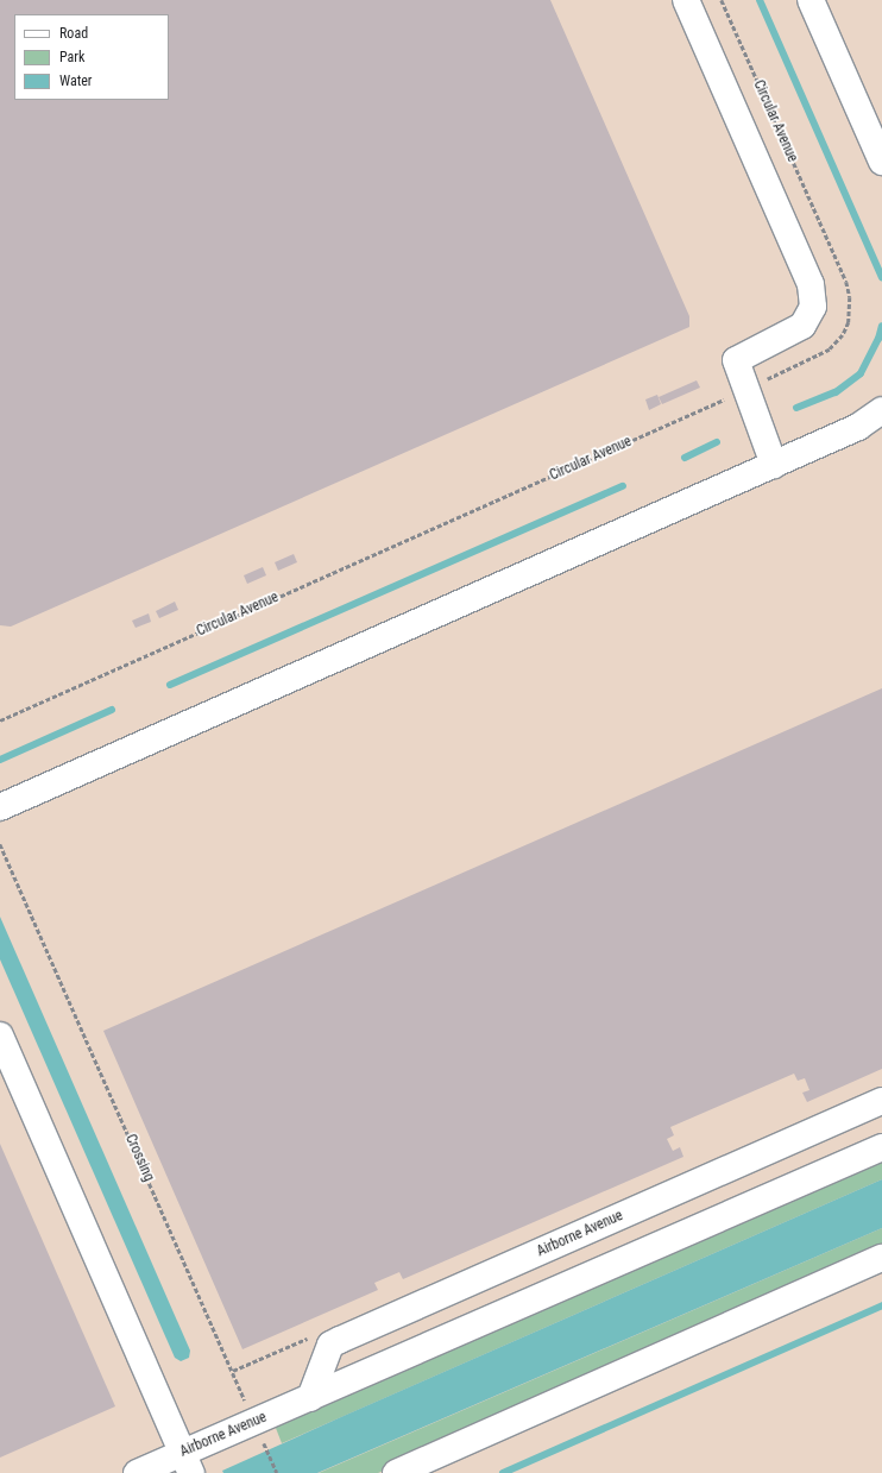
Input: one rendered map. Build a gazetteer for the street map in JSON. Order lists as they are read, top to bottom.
{
  "streets": {
    "street": ["Airborne Avenue"],
    "path": ["Circular Avenue", "Crossing"]
  },
  "crossings": [
    ["Crossing", "Airborne Avenue"]
  ],
  "legend": ["Road", "Park", "Water"]
}
